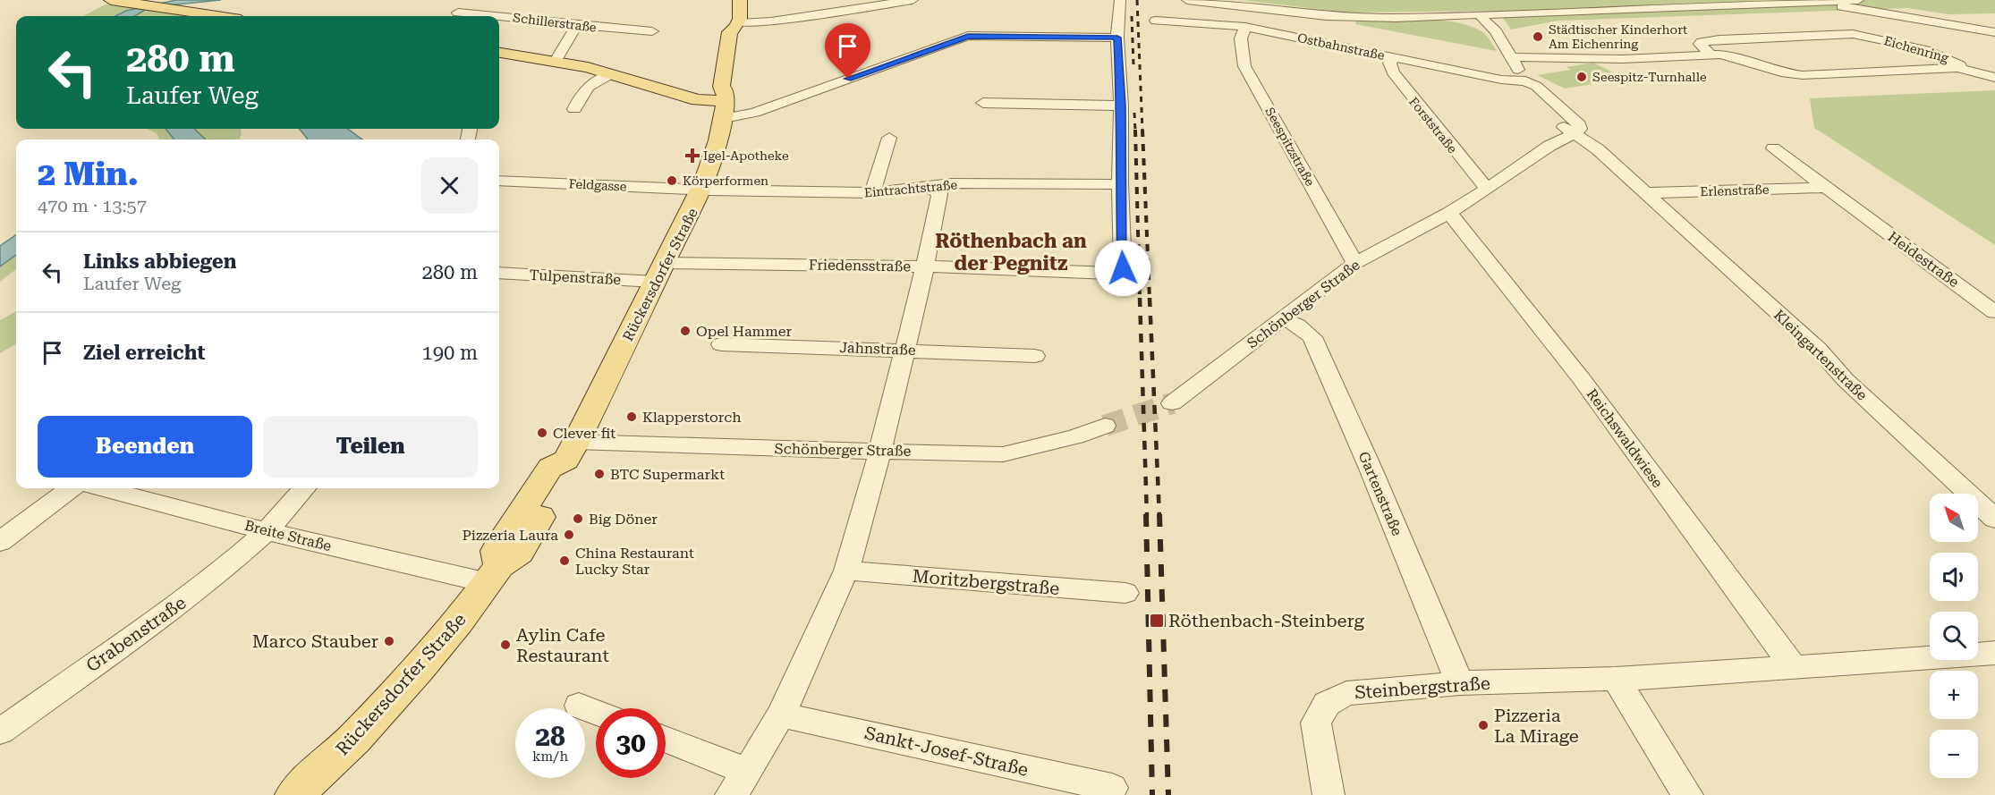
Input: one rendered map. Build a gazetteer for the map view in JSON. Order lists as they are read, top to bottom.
{
  "streets": {
    "main road": ["Rückersdorfer Straße"],
    "street": [
      "Schillerstraße",
      "Ostbahnstraße",
      "Eichenring",
      "Forststraße",
      "Seespitzstraße",
      "Feldgasse",
      "Eintrachtstraße",
      "Erlenstraße",
      "Heidestraße",
      "Friedensstraße",
      "Tulpenstraße",
      "Schönberger Straße",
      "Jahnstraße",
      "Kleingartenstraße",
      "Reichswaldwiese",
      "Gartenstraße",
      "Breite Straße",
      "Moritzbergstraße",
      "Grabenstraße",
      "Steinbergstraße",
      "Sankt-Josef-Straße"
    ]
  },
  "crossings": [
    ["Ostbahnstraße", "Forststraße"],
    ["Ostbahnstraße", "Seespitzstraße"],
    ["Ostbahnstraße", "Kleingartenstraße"],
    ["Forststraße", "Schönberger Straße"],
    ["Seespitzstraße", "Schönberger Straße"],
    ["Feldgasse", "Eintrachtstraße"],
    ["Feldgasse", "Rückersdorfer Straße"],
    ["Eintrachtstraße", "Friedensstraße"],
    ["Eintrachtstraße", "Rückersdorfer Straße"],
    ["Erlenstraße", "Heidestraße"],
    ["Erlenstraße", "Kleingartenstraße"],
    ["Friedensstraße", "Rückersdorfer Straße"],
    ["Friedensstraße", "Tulpenstraße"],
    ["Rückersdorfer Straße", "Tulpenstraße"],
    ["Rückersdorfer Straße", "Schönberger Straße"],
    ["Rückersdorfer Straße", "Breite Straße"],
    ["Schönberger Straße", "Kleingartenstraße"],
    ["Schönberger Straße", "Reichswaldwiese"],
    ["Schönberger Straße", "Gartenstraße"],
    ["Reichswaldwiese", "Steinbergstraße"],
    ["Gartenstraße", "Steinbergstraße"],
    ["Breite Straße", "Grabenstraße"]
  ],
  "districts": ["Röthenbach an der Pegnitz"],
  "places": {
    "other": [
      "Städtischer Kinderhort Am Eichenring",
      "Seespitz-Turnhalle",
      "Körperformen",
      "Opel Hammer",
      "Klapperstorch",
      "Clever fit",
      "BTC Supermarkt",
      "Big Döner",
      "Pizzeria Laura",
      "China Restaurant Lucky Star",
      "Marco Stauber",
      "Aylin Cafe Restaurant",
      "Pizzeria La Mirage"
    ],
    "health": ["Igel-Apotheke"],
    "transit": ["Röthenbach-Steinberg"]
  },
  "north": "top left",
  "page": {
    "turn": ["280 m", "Laufer Weg"],
    "heading": ["2 Min.", "470 m · 13:57"],
    "list": [
      {
        "name": "Links abbiegen",
        "note": "Laufer Weg",
        "value": "280 m"
      },
      {
        "name": "Ziel erreicht",
        "value": "190 m"
      }
    ],
    "buttons": ["Beenden", "Teilen"],
    "map_buttons": ["+", "−"],
    "speed": "28 km/h",
    "limit": "30"
  }
}
